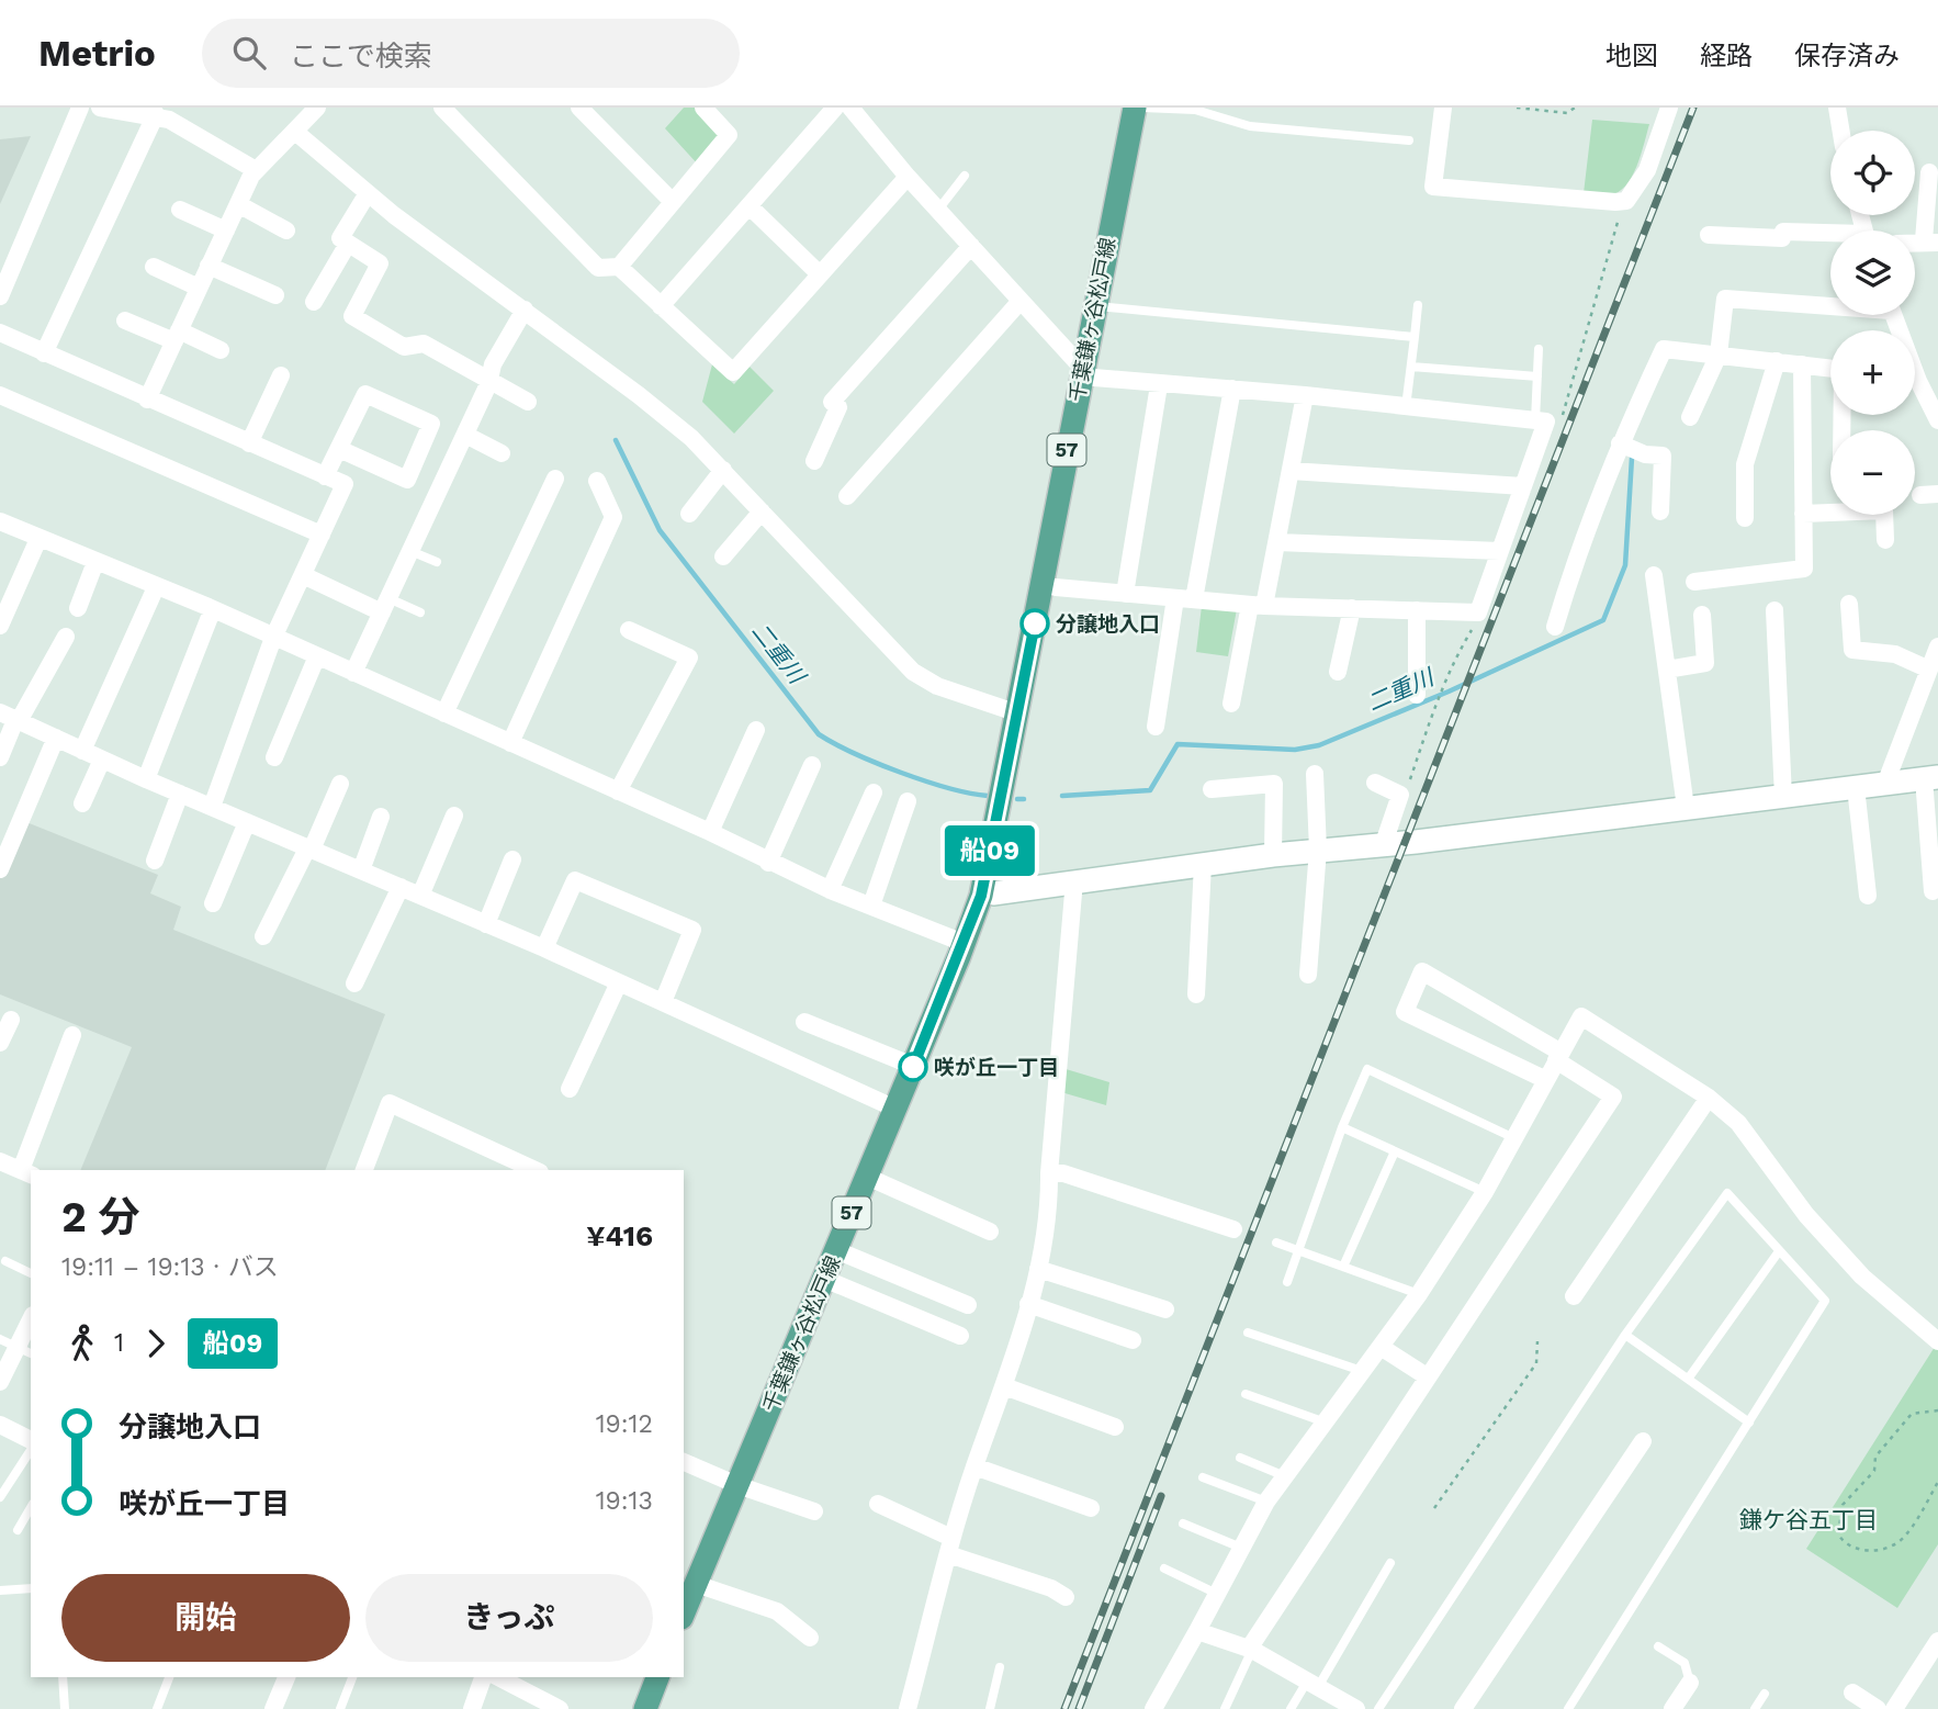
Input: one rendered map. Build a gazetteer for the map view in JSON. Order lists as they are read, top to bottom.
{
  "streets": {
    "main road": ["千葉鎌ヶ谷松戸線", "57"]
  },
  "districts": ["鎌ケ谷五丁目"],
  "water": ["二重川"],
  "places": ["分譲地入口", "咲が丘一丁目"],
  "lines": ["bus line 船09"],
  "page": {
    "header": "Metrio",
    "search": "ここで検索",
    "nav": ["地図", "経路", "保存済み"],
    "on_map": "船09",
    "map_buttons": ["+", "−"],
    "heading": ["2 分", "19:11 – 19:13 · バス", "¥416"],
    "legs": ["1", "船09"],
    "list": [
      {
        "name": "分譲地入口",
        "value": "19:12"
      },
      {
        "name": "咲が丘一丁目",
        "value": "19:13"
      }
    ],
    "buttons": ["開始", "きっぷ"]
  }
}
